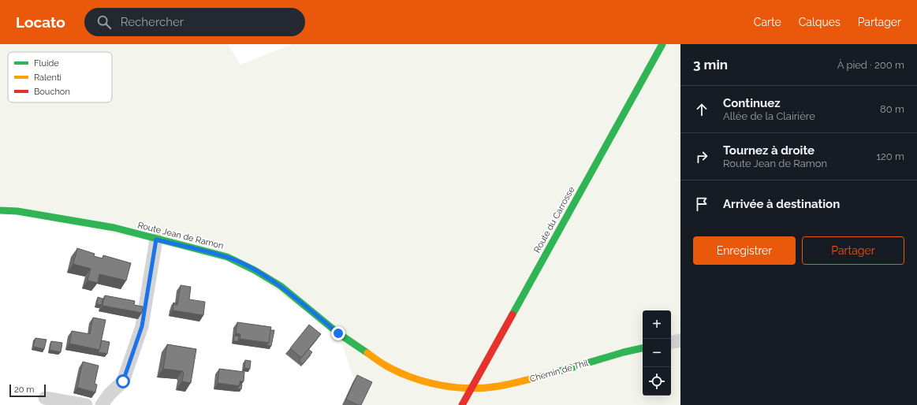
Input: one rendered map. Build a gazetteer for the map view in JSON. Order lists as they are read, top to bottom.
{
  "streets": {
    "street": ["Route du Carrosse", "Route Jean de Ramon", "Chemin de Thil"]
  },
  "crossings": [
    ["Route du Carrosse", "Route Jean de Ramon"],
    ["Route du Carrosse", "Chemin de Thil"],
    ["Route Jean de Ramon", "Chemin de Thil"]
  ],
  "legend": ["Fluide", "Ralenti", "Bouchon"],
  "scale_bar": "20 m",
  "page": {
    "header": "Locato",
    "search": "Rechercher",
    "nav": ["Carte", "Calques", "Partager"],
    "heading": ["3 min", "À pied · 200 m"],
    "list": [
      ["Continuez", "Allée de la Clairière", "80 m"],
      ["Tournez à droite", "Route Jean de Ramon", "120 m"],
      "Arrivée à destination"
    ],
    "buttons": ["Enregistrer", "Partager"],
    "map_buttons": ["+", "−"],
    "scale": "20 m"
  }
}
